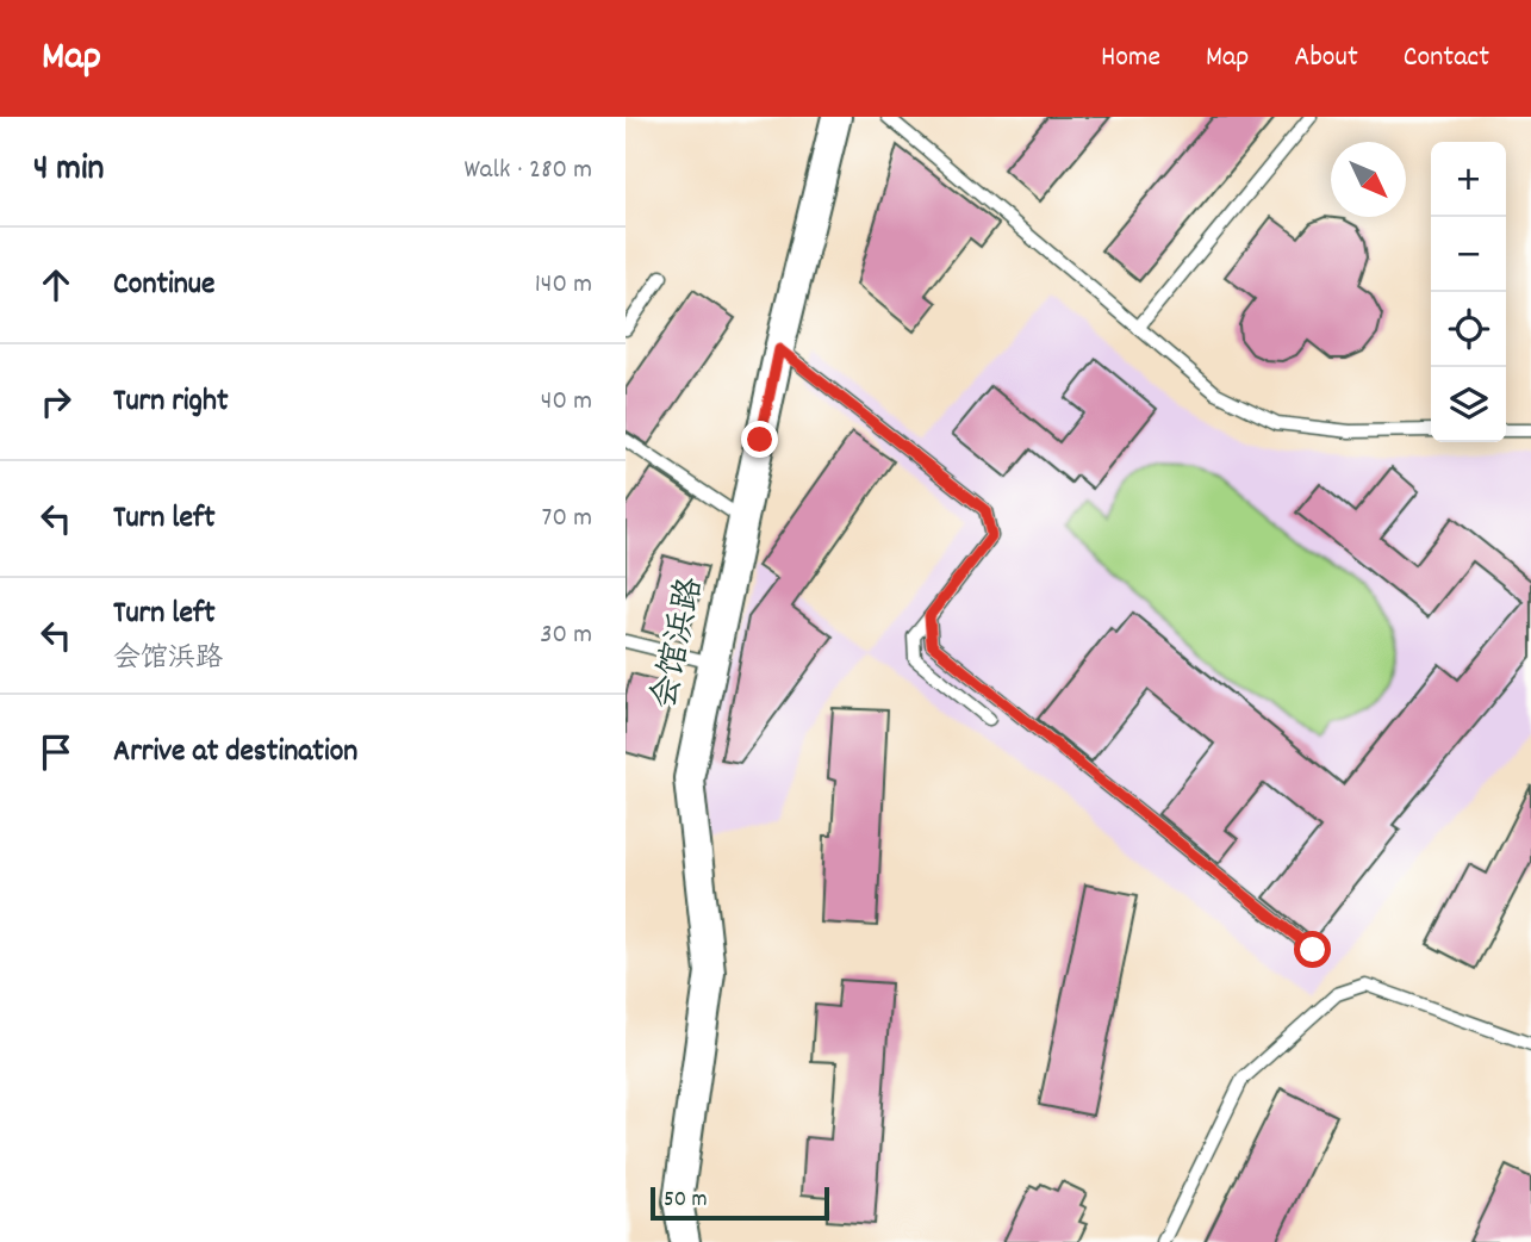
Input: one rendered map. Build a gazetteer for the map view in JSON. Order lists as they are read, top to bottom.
{
  "streets": {
    "street": ["会馆浜路"]
  },
  "scale_bar": "50 m",
  "north": "bottom right",
  "page": {
    "header": "Map",
    "nav": [
      "Home",
      "Map",
      "About",
      "Contact"
    ],
    "heading": ["4 min", "Walk · 280 m"],
    "map_buttons": ["+", "−"],
    "list": [
      ["Continue", "140 m"],
      ["Turn right", "40 m"],
      ["Turn left", "70 m"],
      ["Turn left", "会馆浜路", "30 m"],
      "Arrive at destination"
    ],
    "scale": "50 m"
  }
}
